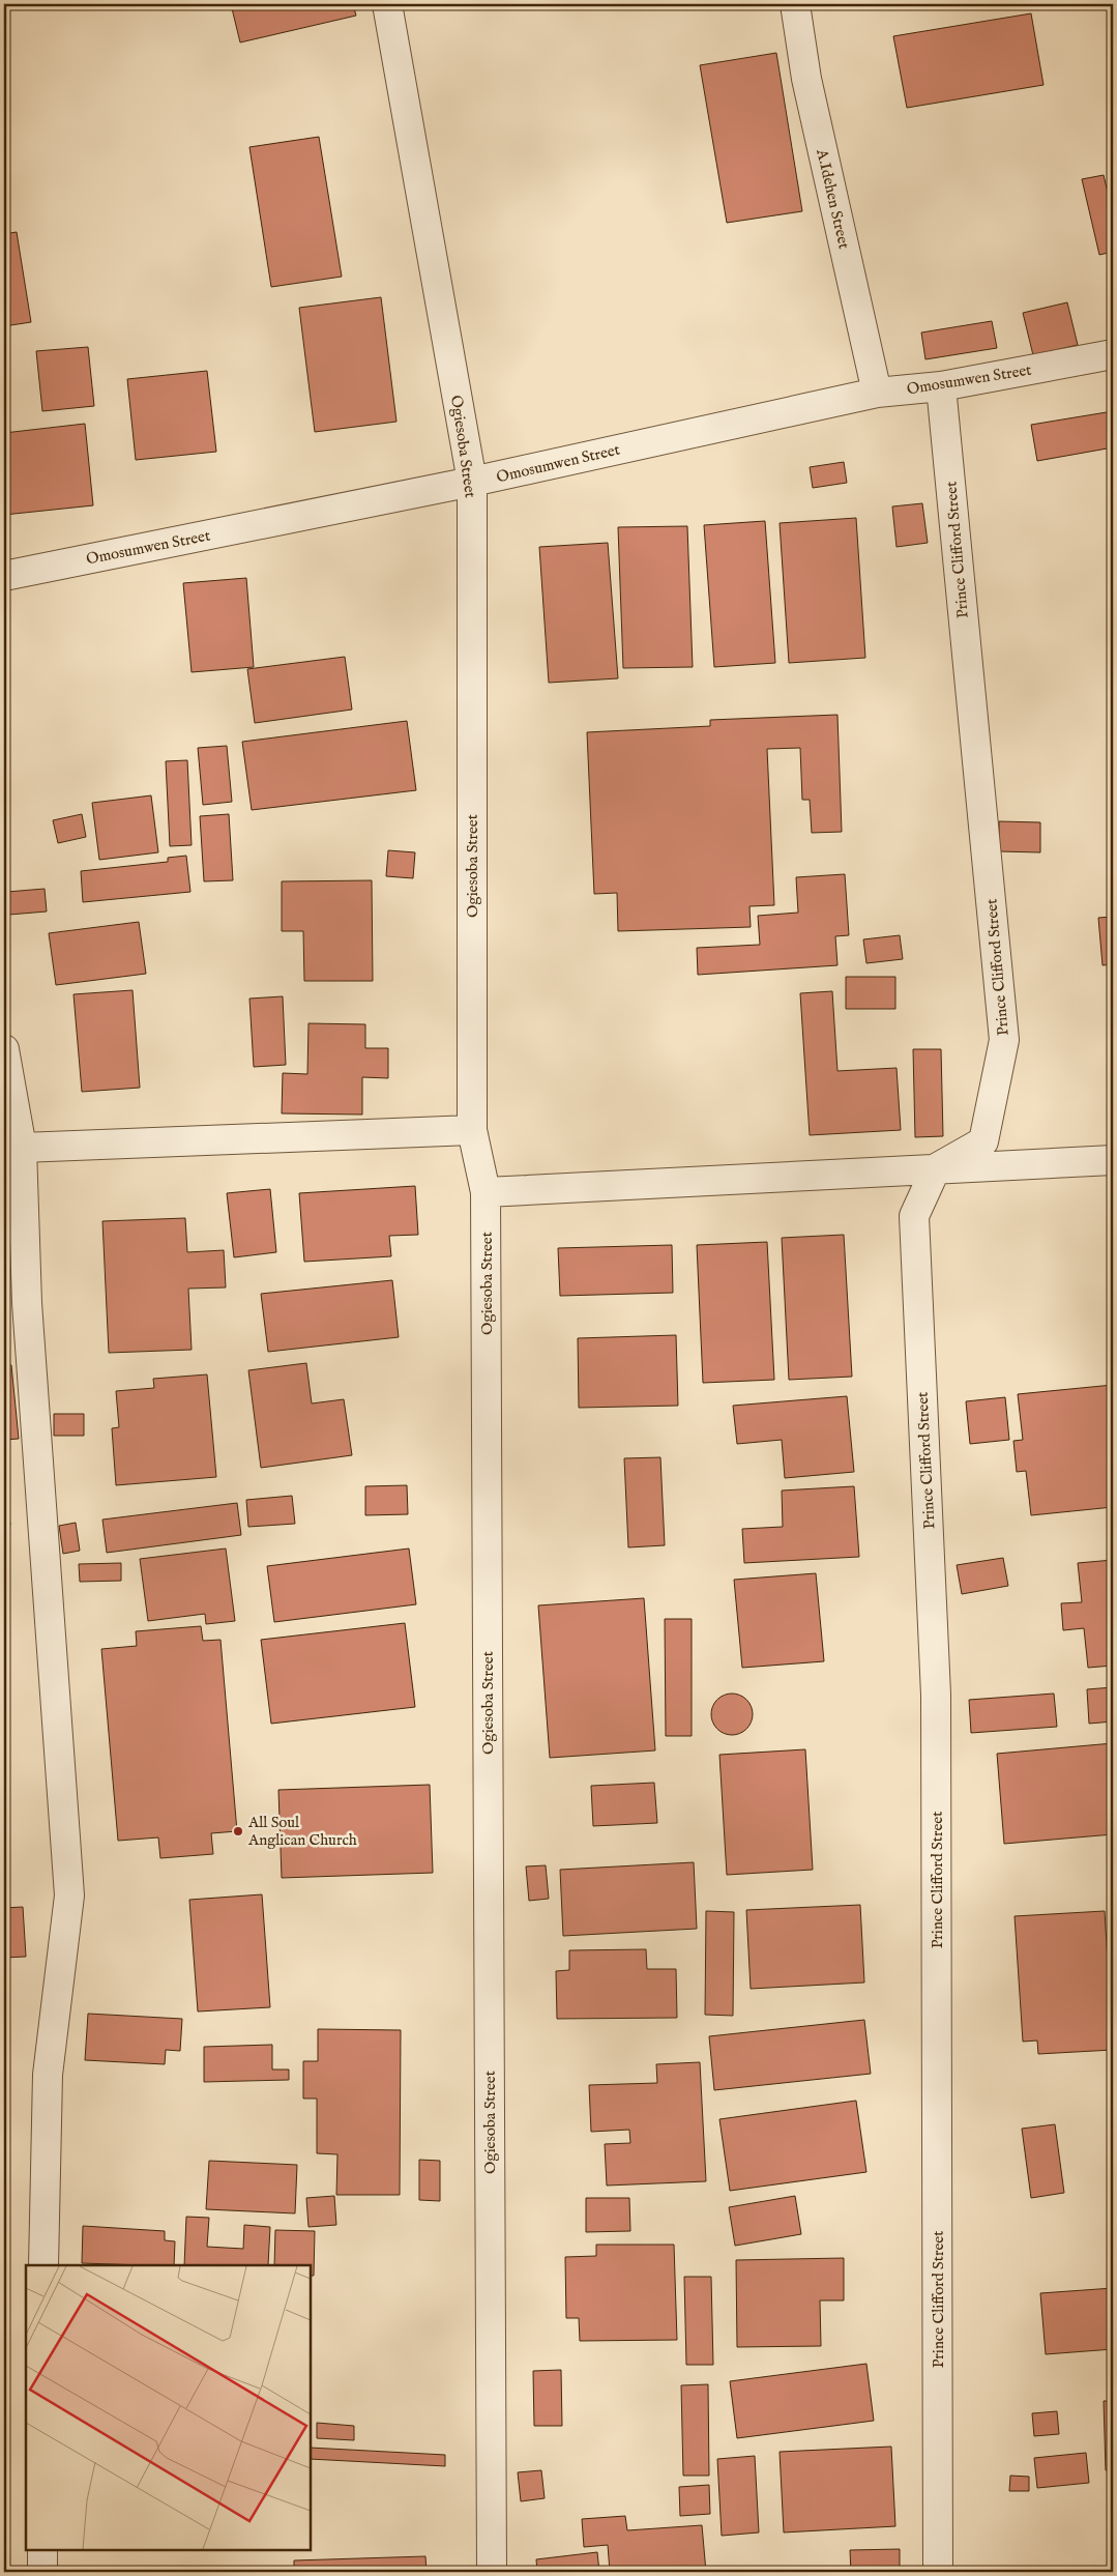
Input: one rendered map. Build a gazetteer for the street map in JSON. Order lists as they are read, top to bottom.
{
  "streets": {
    "street": [
      "A.Idehen Street",
      "Omosumwen Street",
      "Ogiesoba Street",
      "Prince Clifford Street"
    ]
  },
  "crossings": [
    ["A.Idehen Street", "Omosumwen Street"],
    ["Omosumwen Street", "Ogiesoba Street"],
    ["Omosumwen Street", "Prince Clifford Street"]
  ],
  "places": ["All Soul Anglican Church"]
}
